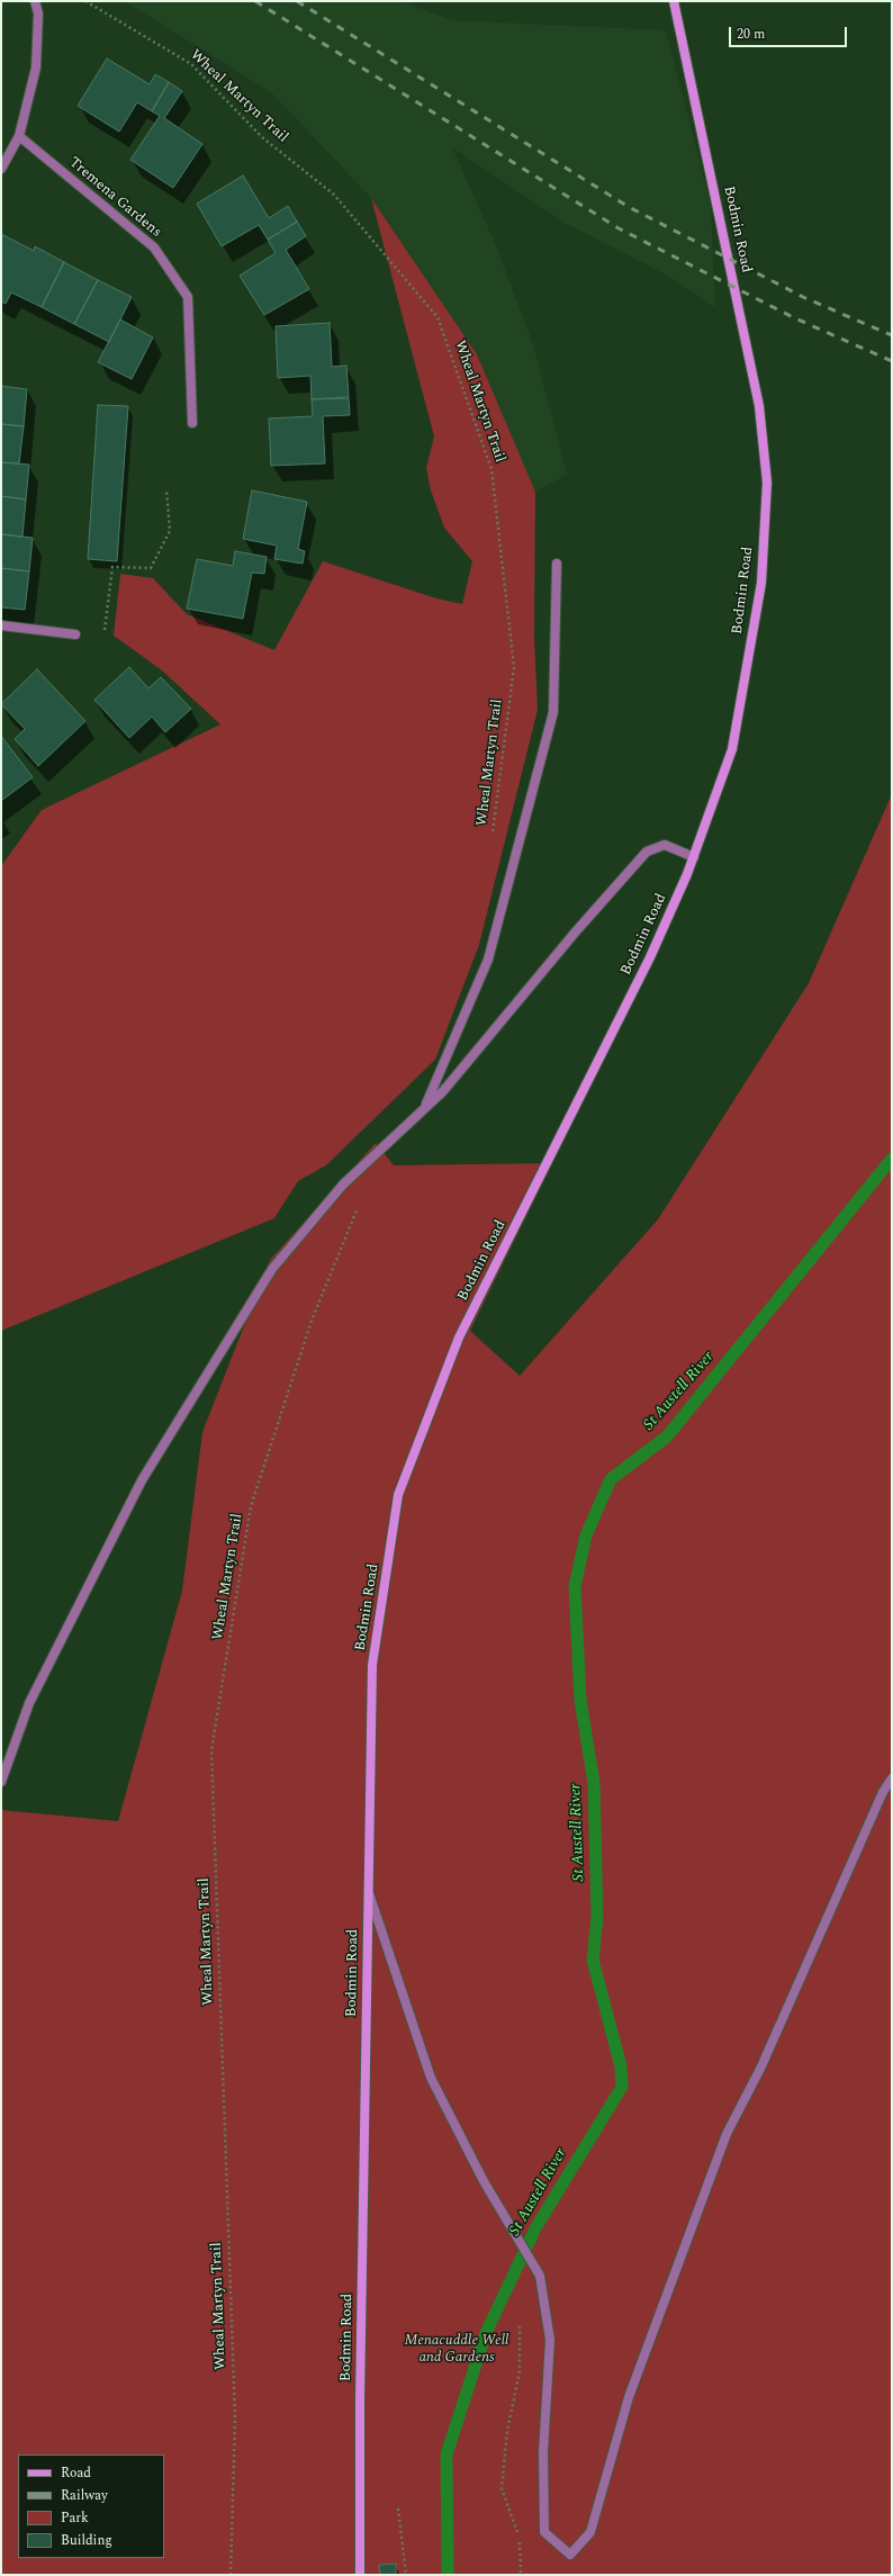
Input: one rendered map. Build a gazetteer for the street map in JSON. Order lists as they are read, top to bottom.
{
  "streets": {
    "main road": ["Bodmin Road"],
    "street": ["Tremena Gardens"],
    "path": ["Wheal Martyn Trail"]
  },
  "water": ["St Austell River"],
  "parks": ["Menacuddle Well and Gardens"],
  "legend": [
    "Road",
    "Railway",
    "Park",
    "Building"
  ],
  "scale_bar": "20 m"
}
